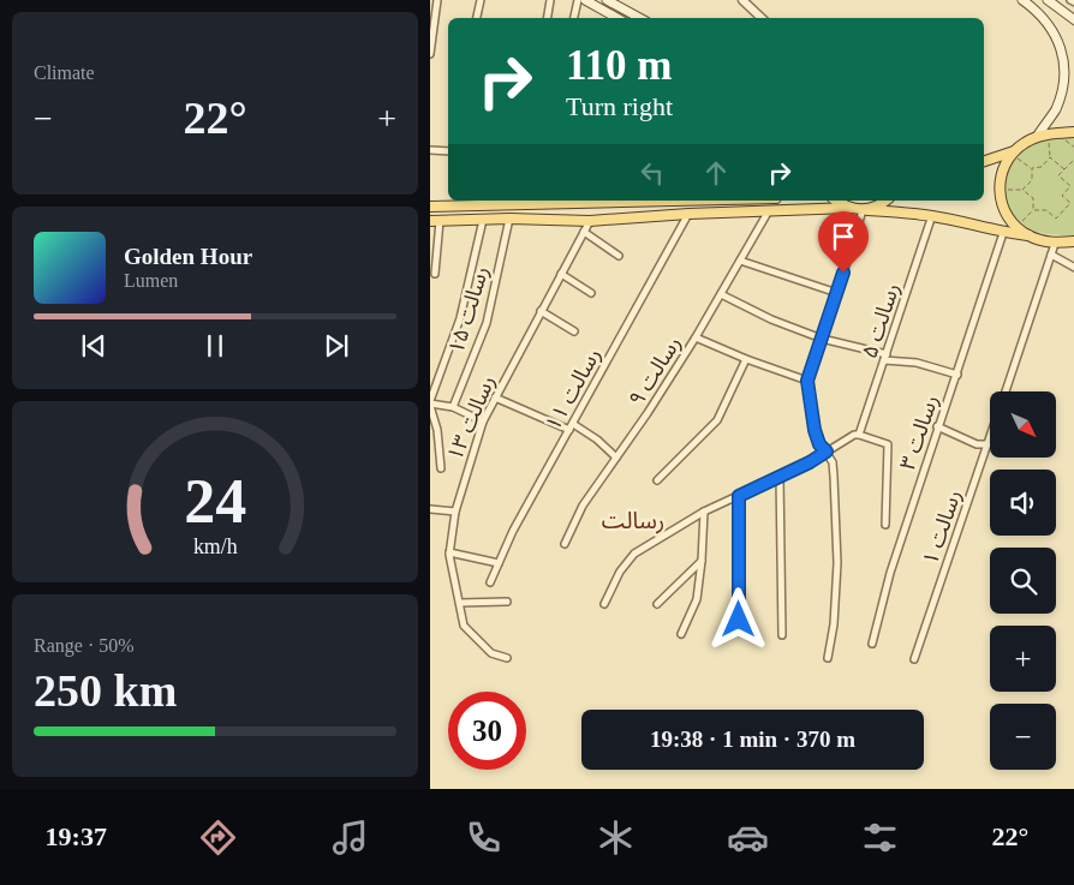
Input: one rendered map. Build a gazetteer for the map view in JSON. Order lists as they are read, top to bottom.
{
  "streets": {
    "street": [
      "رسالت ۱۵",
      "رسالت ۵",
      "رسالت ۹",
      "رسالت ۱۱",
      "رسالت ۱۳",
      "رسالت ۳",
      "رسالت ۱"
    ]
  },
  "districts": ["رسالت"],
  "north": "bottom right",
  "page": {
    "tile": [
      "Climate",
      ["Range · 50%", "250 km"]
    ],
    "turn": ["110 m", "Turn right"],
    "heat": ["−", "22°", "+"],
    "song": ["Golden Hour", "Lumen"],
    "map_buttons": ["+", "−"],
    "limit": "30",
    "trip": "19:38 · 1 min · 370 m",
    "tabs": ["19:37", "22°"],
    "gauge": ["24", "km/h"]
  }
}
